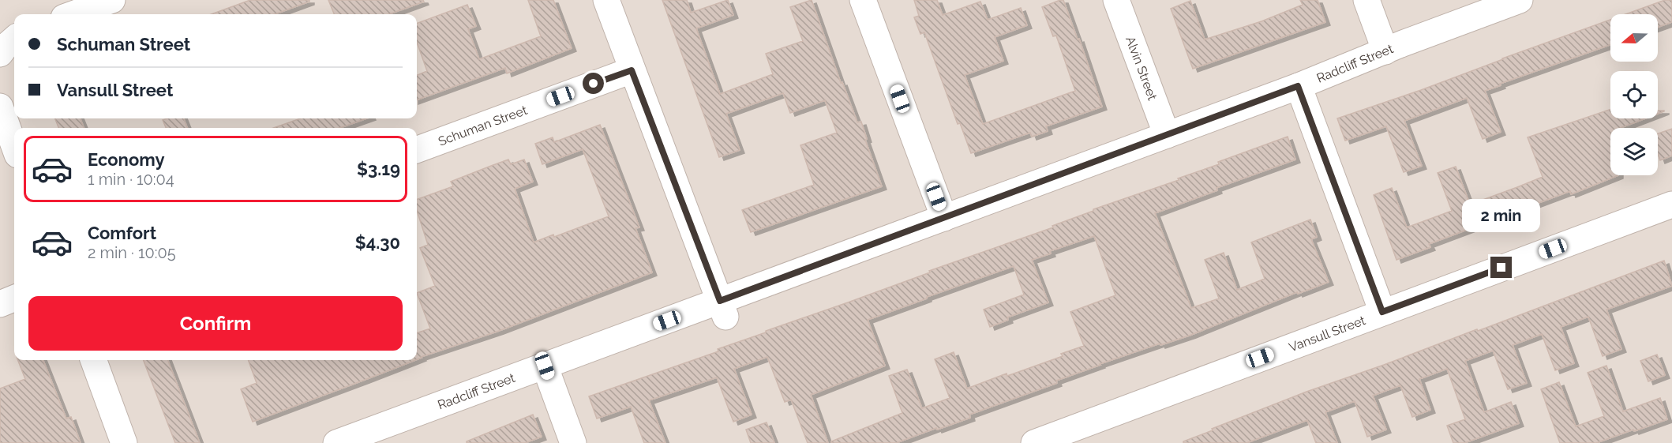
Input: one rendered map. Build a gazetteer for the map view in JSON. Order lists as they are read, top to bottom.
{
  "streets": {
    "street": [
      "Radcliff Street",
      "Alvin Street",
      "Schuman Street",
      "Vansull Street"
    ]
  },
  "crossings": [
    ["Radcliff Street", "Alvin Street"]
  ],
  "north": "left",
  "page": {
    "banner": ["Schuman Street", "Vansull Street"],
    "list": [
      {
        "name": "Economy",
        "note": "1 min · 10:04",
        "value": "$3.19"
      },
      {
        "name": "Comfort",
        "note": "2 min · 10:05",
        "value": "$4.30"
      }
    ],
    "bubble": "2 min",
    "buttons": "Confirm"
  }
}
